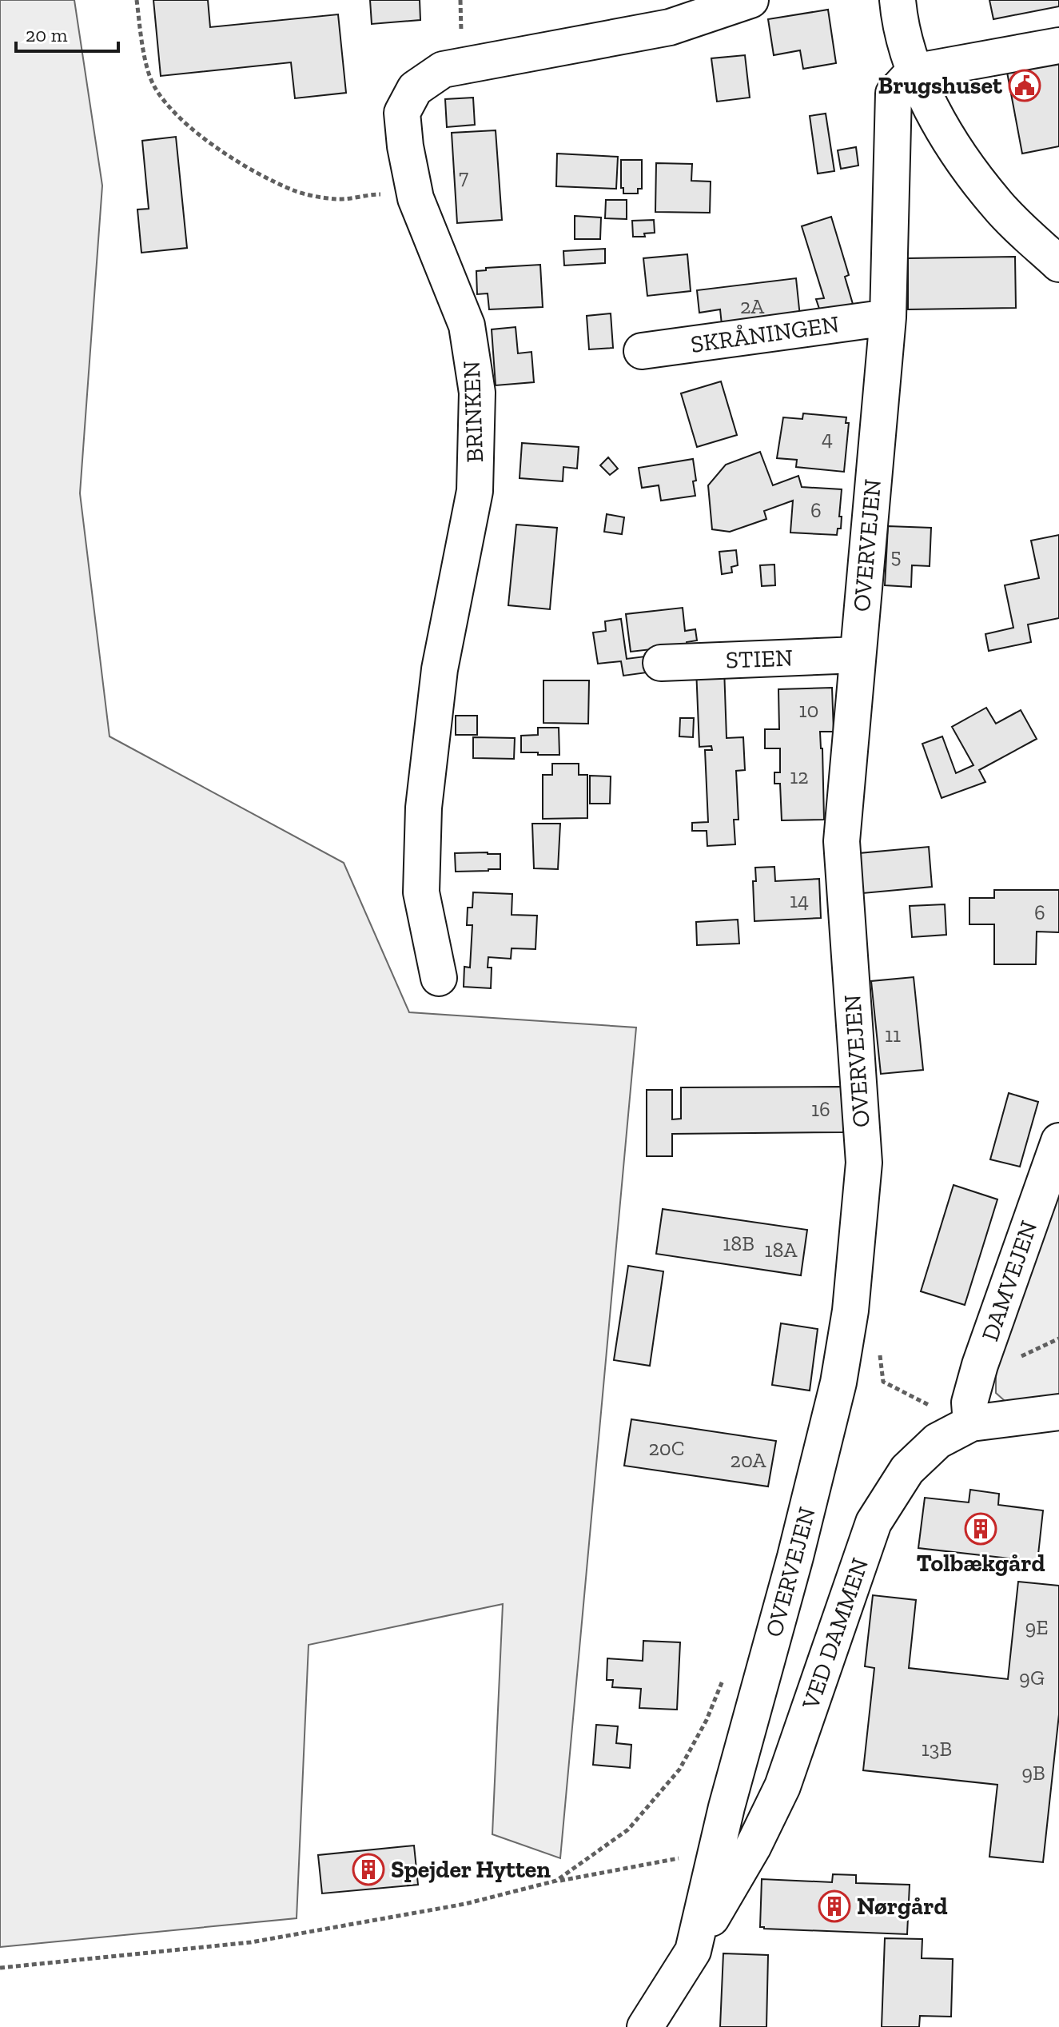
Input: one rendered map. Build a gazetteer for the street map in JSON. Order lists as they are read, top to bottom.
{
  "streets": {
    "street": [
      "SKRÅNINGEN",
      "BRINKEN",
      "OVERVEJEN",
      "STIEN",
      "DAMVEJEN",
      "VED DAMMEN"
    ]
  },
  "crossings": [
    ["SKRÅNINGEN", "OVERVEJEN"],
    ["OVERVEJEN", "STIEN"],
    ["OVERVEJEN", "VED DAMMEN"],
    ["DAMVEJEN", "VED DAMMEN"]
  ],
  "places": {
    "public building": ["Brugshuset"],
    "building": ["Tolbækgård", "Spejder Hytten", "Nørgård"]
  },
  "house_numbers": [
    "7",
    "2A",
    "4",
    "6",
    "5",
    "10",
    "12",
    "14",
    "6",
    "11",
    "16",
    "18B",
    "18A",
    "20C",
    "20A",
    "9E",
    "9G",
    "13B",
    "9B"
  ],
  "scale_bar": "20 m"
}
